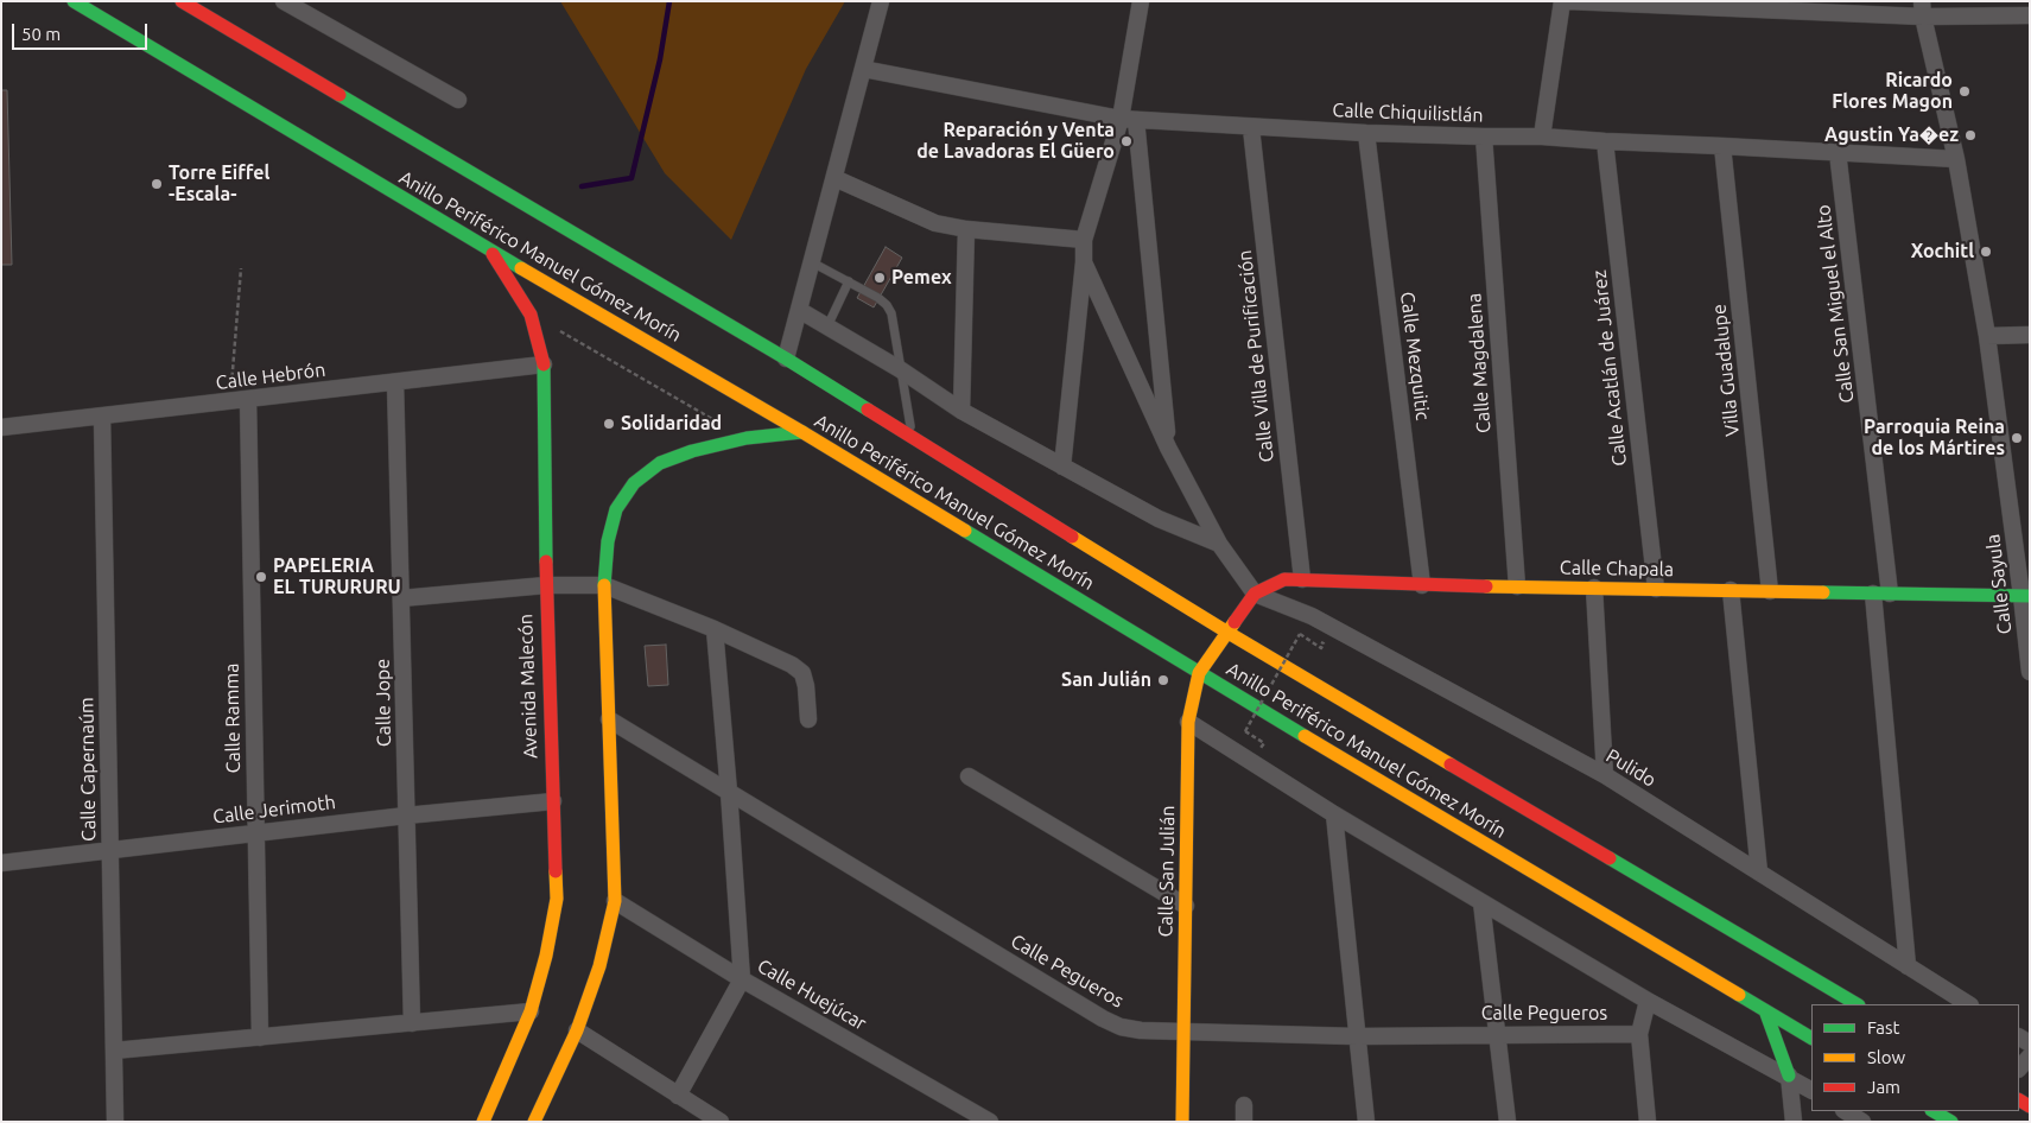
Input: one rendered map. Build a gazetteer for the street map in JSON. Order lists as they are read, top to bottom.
{
  "streets": {
    "main road": [
      "Anillo Periférico Manuel Gómez Morín",
      "Calle Chapala",
      "Avenida Malecón",
      "Calle San Julián"
    ],
    "street": [
      "Calle Chiquilistlán",
      "Calle San Miguel el Alto",
      "Calle Villa de Purificación",
      "Calle Mezquitic",
      "Calle Magdalena",
      "Calle Acatlán de Juárez",
      "Villa Guadalupe",
      "Calle Hebrón",
      "Calle Sayula",
      "Calle Jope",
      "Calle Ramma",
      "Pulido",
      "Calle Capernaúm",
      "Calle Jerimoth",
      "Calle Pegueros",
      "Calle Huejúcar"
    ]
  },
  "crossings": [
    ["Calle Chiquilistlán", "Calle San Miguel el Alto"],
    ["Calle Chiquilistlán", "Calle Villa de Purificación"],
    ["Calle Chiquilistlán", "Calle Mezquitic"],
    ["Calle Chiquilistlán", "Calle Magdalena"],
    ["Calle Chiquilistlán", "Calle Acatlán de Juárez"],
    ["Calle Chiquilistlán", "Villa Guadalupe"],
    ["Calle Chiquilistlán", "Calle Sayula"],
    ["Anillo Periférico Manuel Gómez Morín", "Calle Chapala"],
    ["Anillo Periférico Manuel Gómez Morín", "Avenida Malecón"],
    ["Anillo Periférico Manuel Gómez Morín", "Calle San Julián"],
    ["Calle San Miguel el Alto", "Calle Chapala"],
    ["Calle Villa de Purificación", "Calle Chapala"],
    ["Calle Mezquitic", "Calle Chapala"],
    ["Calle Magdalena", "Calle Chapala"],
    ["Calle Acatlán de Juárez", "Calle Chapala"],
    ["Villa Guadalupe", "Calle Chapala"],
    ["Calle Hebrón", "Avenida Malecón"],
    ["Calle Hebrón", "Calle Jope"],
    ["Calle Hebrón", "Calle Ramma"],
    ["Calle Hebrón", "Calle Capernaúm"],
    ["Calle Chapala", "Calle Sayula"],
    ["Calle Chapala", "Pulido"],
    ["Calle Chapala", "Calle San Julián"],
    ["Avenida Malecón", "Calle Jerimoth"],
    ["Calle Jope", "Calle Jerimoth"],
    ["Calle Ramma", "Calle Jerimoth"],
    ["Calle Capernaúm", "Calle Jerimoth"],
    ["Calle San Julián", "Calle Pegueros"]
  ],
  "places": [
    "Ricardo Flores Magon",
    "Agustin Ya�ez",
    "Reparación y Venta de Lavadoras El Güero",
    "Torre Eiffel -Escala-",
    "Xochitl",
    "Pemex",
    "Solidaridad",
    "Parroquia Reina de los Mártires",
    "PAPELERIA EL TURURURU",
    "San Julián"
  ],
  "legend": ["Fast", "Slow", "Jam"],
  "scale_bar": "50 m"
}
